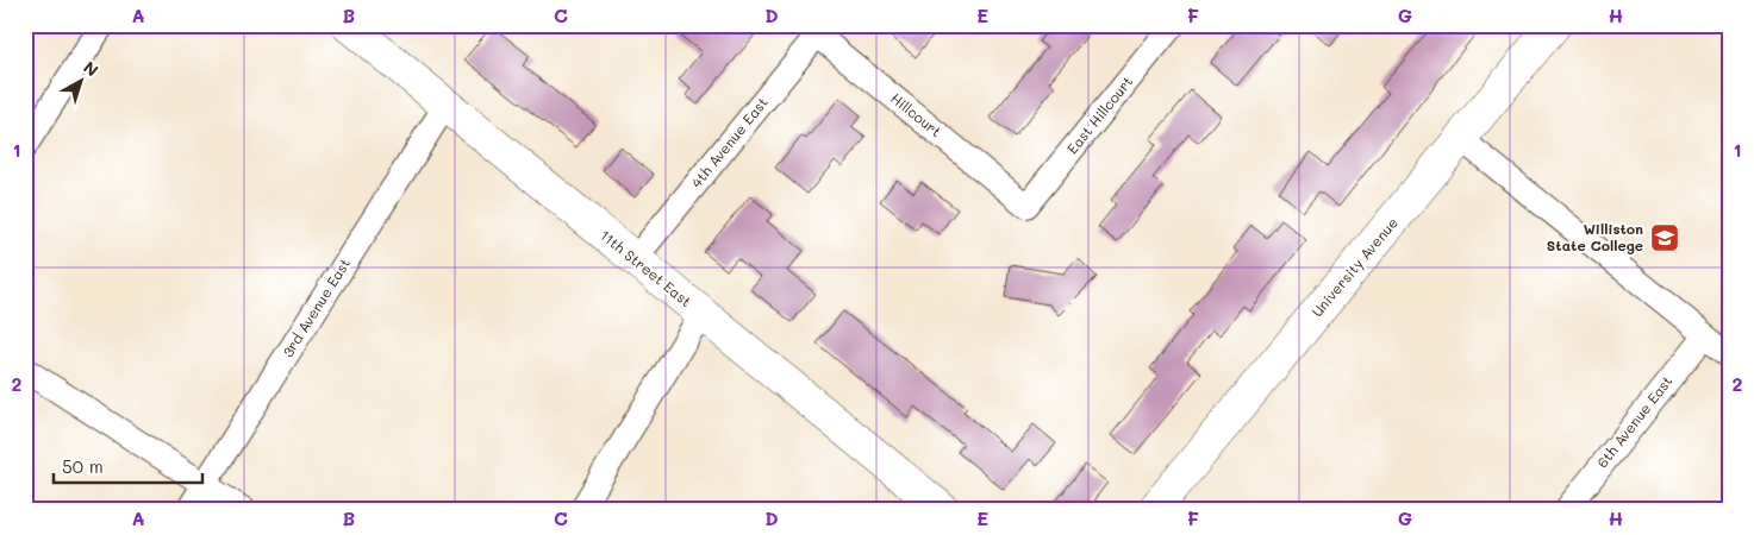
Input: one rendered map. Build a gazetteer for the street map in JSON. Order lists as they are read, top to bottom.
{
  "streets": {
    "street": [
      "Hillcourt",
      "East Hillcourt",
      "4th Avenue East",
      "University Avenue",
      "11th Street East",
      "3rd Avenue East",
      "6th Avenue East"
    ]
  },
  "crossings": [
    ["Hillcourt", "East Hillcourt"],
    ["Hillcourt", "4th Avenue East"],
    ["4th Avenue East", "11th Street East"],
    ["11th Street East", "3rd Avenue East"]
  ],
  "places": {
    "school or university": ["Williston State College"]
  },
  "scale_bar": "50 m",
  "north": "top right",
  "grid": {
    "columns": [
      "A",
      "B",
      "C",
      "D",
      "E",
      "F",
      "G",
      "H"
    ],
    "rows": ["1", "2"]
  }
}
